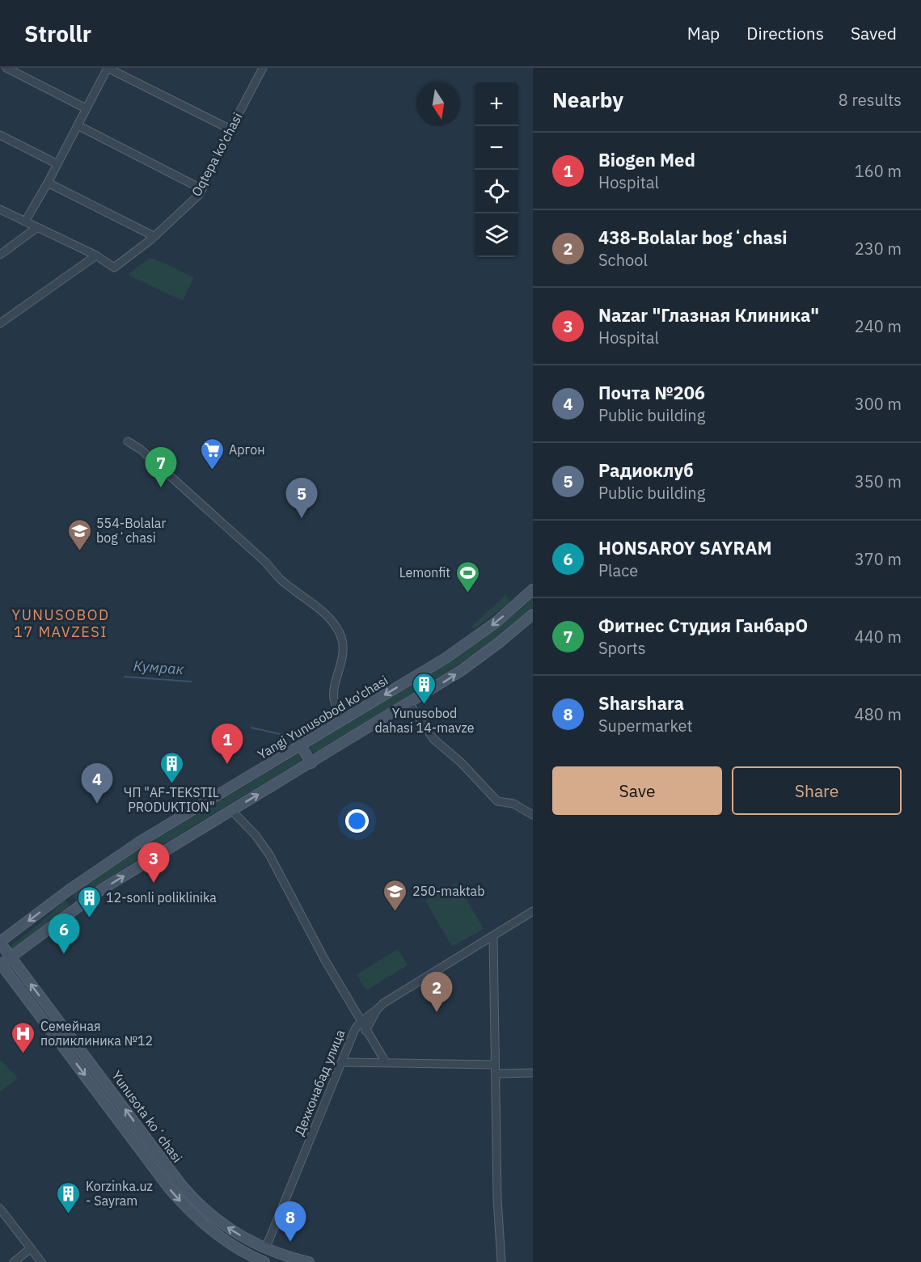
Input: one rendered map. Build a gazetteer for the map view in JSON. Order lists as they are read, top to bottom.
{
  "streets": {
    "main road": ["Yangi Yunusobod ko'chasi", "Yunusota koʻchasi"],
    "street": ["Oqtepa ko'chasi", "Дехконабад улица"]
  },
  "crossings": [
    ["Yangi Yunusobod ko'chasi", "Yunusota koʻchasi"],
    ["Дехконабад улица", "Yunusota koʻchasi"]
  ],
  "districts": ["YUNUSOBOD 17 MAVZESI"],
  "water": ["Кумрак"],
  "places": {
    "supermarket": ["Аргон"],
    "school or university": ["554-Bolalar bogʻchasi", "250-maktab"],
    "sports": ["Lemonfit"],
    "building": [
      "Yunusobod dahasi 14-mavze",
      "ЧП \"AF-TEKSTIL PRODUKTION\"",
      "12-sonli poliklinika",
      "Korzinka.uz - Sayram"
    ],
    "hospital": ["Семейная поликлиника №12"]
  },
  "north": "bottom",
  "page": {
    "header": "Strollr",
    "nav": ["Map", "Directions", "Saved"],
    "heading": ["Nearby", "8 results"],
    "map_buttons": ["+", "−"],
    "list": [
      {
        "mark": "1",
        "name": "Biogen Med",
        "note": "Hospital",
        "value": "160 m"
      },
      {
        "mark": "2",
        "name": "438-Bolalar bogʻchasi",
        "note": "School",
        "value": "230 m"
      },
      {
        "mark": "3",
        "name": "Nazar \"Глазная Клиника\"",
        "note": "Hospital",
        "value": "240 m"
      },
      {
        "mark": "4",
        "name": "Почта №206",
        "note": "Public building",
        "value": "300 m"
      },
      {
        "mark": "5",
        "name": "Радиоклуб",
        "note": "Public building",
        "value": "350 m"
      },
      {
        "mark": "6",
        "name": "HONSAROY SAYRAM",
        "note": "Place",
        "value": "370 m"
      },
      {
        "mark": "7",
        "name": "Фитнес Студия ГанбарО",
        "note": "Sports",
        "value": "440 m"
      },
      {
        "mark": "8",
        "name": "Sharshara",
        "note": "Supermarket",
        "value": "480 m"
      }
    ],
    "pins": [
      "7",
      "5",
      "1",
      "4",
      "3",
      "6",
      "2",
      "8"
    ],
    "buttons": ["Save", "Share"]
  }
}
